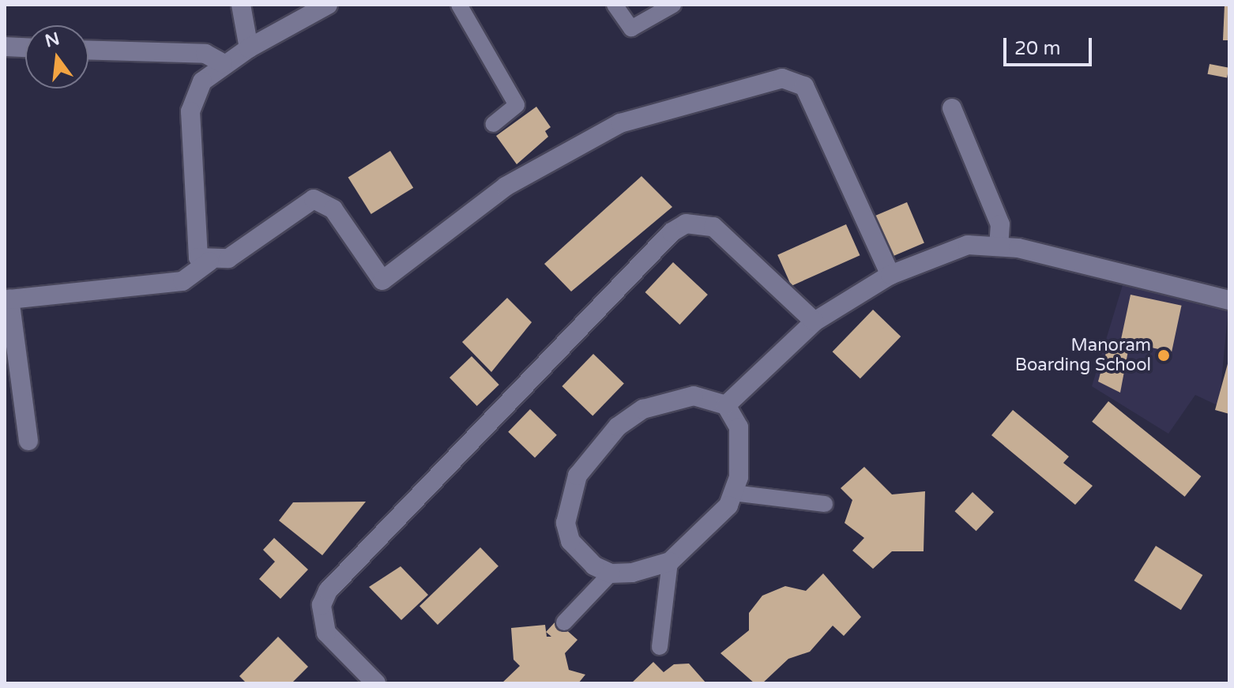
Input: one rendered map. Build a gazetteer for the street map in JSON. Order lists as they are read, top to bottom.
{
  "places": ["Manoram Boarding School"],
  "scale_bar": "20 m",
  "north": "top"
}
